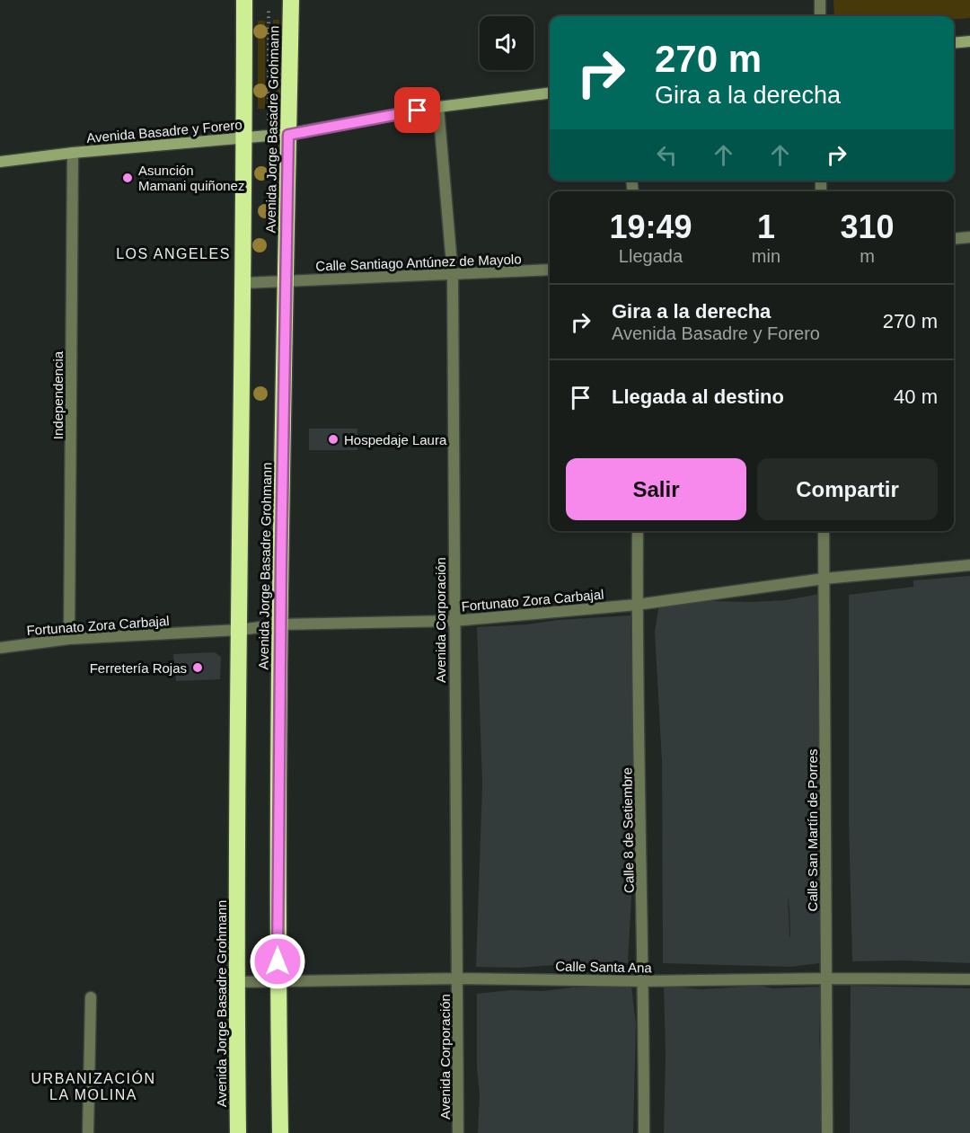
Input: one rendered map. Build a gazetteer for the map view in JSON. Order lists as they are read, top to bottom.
{
  "streets": {
    "highway": ["Avenida Jorge Basadre Grohmann"],
    "street": [
      "Avenida Basadre y Forero",
      "Calle Santiago Antúnez de Mayolo",
      "Independencia",
      "Fortunato Zora Carbajal",
      "Avenida Corporación",
      "Calle 8 de Setiembre",
      "Calle San Martín de Porres",
      "Calle Santa Ana"
    ]
  },
  "crossings": [
    ["Avenida Jorge Basadre Grohmann", "Avenida Basadre y Forero"],
    ["Avenida Jorge Basadre Grohmann", "Calle Santiago Antúnez de Mayolo"],
    ["Avenida Jorge Basadre Grohmann", "Fortunato Zora Carbajal"],
    ["Avenida Jorge Basadre Grohmann", "Calle Santa Ana"],
    ["Avenida Basadre y Forero", "Independencia"],
    ["Avenida Basadre y Forero", "Avenida Corporación"],
    ["Calle Santiago Antúnez de Mayolo", "Avenida Corporación"],
    ["Independencia", "Fortunato Zora Carbajal"],
    ["Fortunato Zora Carbajal", "Avenida Corporación"],
    ["Fortunato Zora Carbajal", "Calle 8 de Setiembre"],
    ["Fortunato Zora Carbajal", "Calle San Martín de Porres"],
    ["Avenida Corporación", "Calle Santa Ana"],
    ["Calle 8 de Setiembre", "Calle Santa Ana"],
    ["Calle San Martín de Porres", "Calle Santa Ana"]
  ],
  "districts": ["LOS ANGELES", "URBANIZACIÓN LA MOLINA"],
  "places": ["Asunción Mamani quiñonez", "Hospedaje Laura", "Ferretería Rojas"],
  "page": {
    "turn": ["270 m", "Gira a la derecha"],
    "eta": [
      "19:49",
      "Llegada",
      "1",
      "min",
      "310",
      "m"
    ],
    "list": [
      {
        "name": "Gira a la derecha",
        "note": "Avenida Basadre y Forero",
        "value": "270 m"
      },
      {
        "name": "Llegada al destino",
        "value": "40 m"
      }
    ],
    "buttons": ["Salir", "Compartir"]
  }
}
